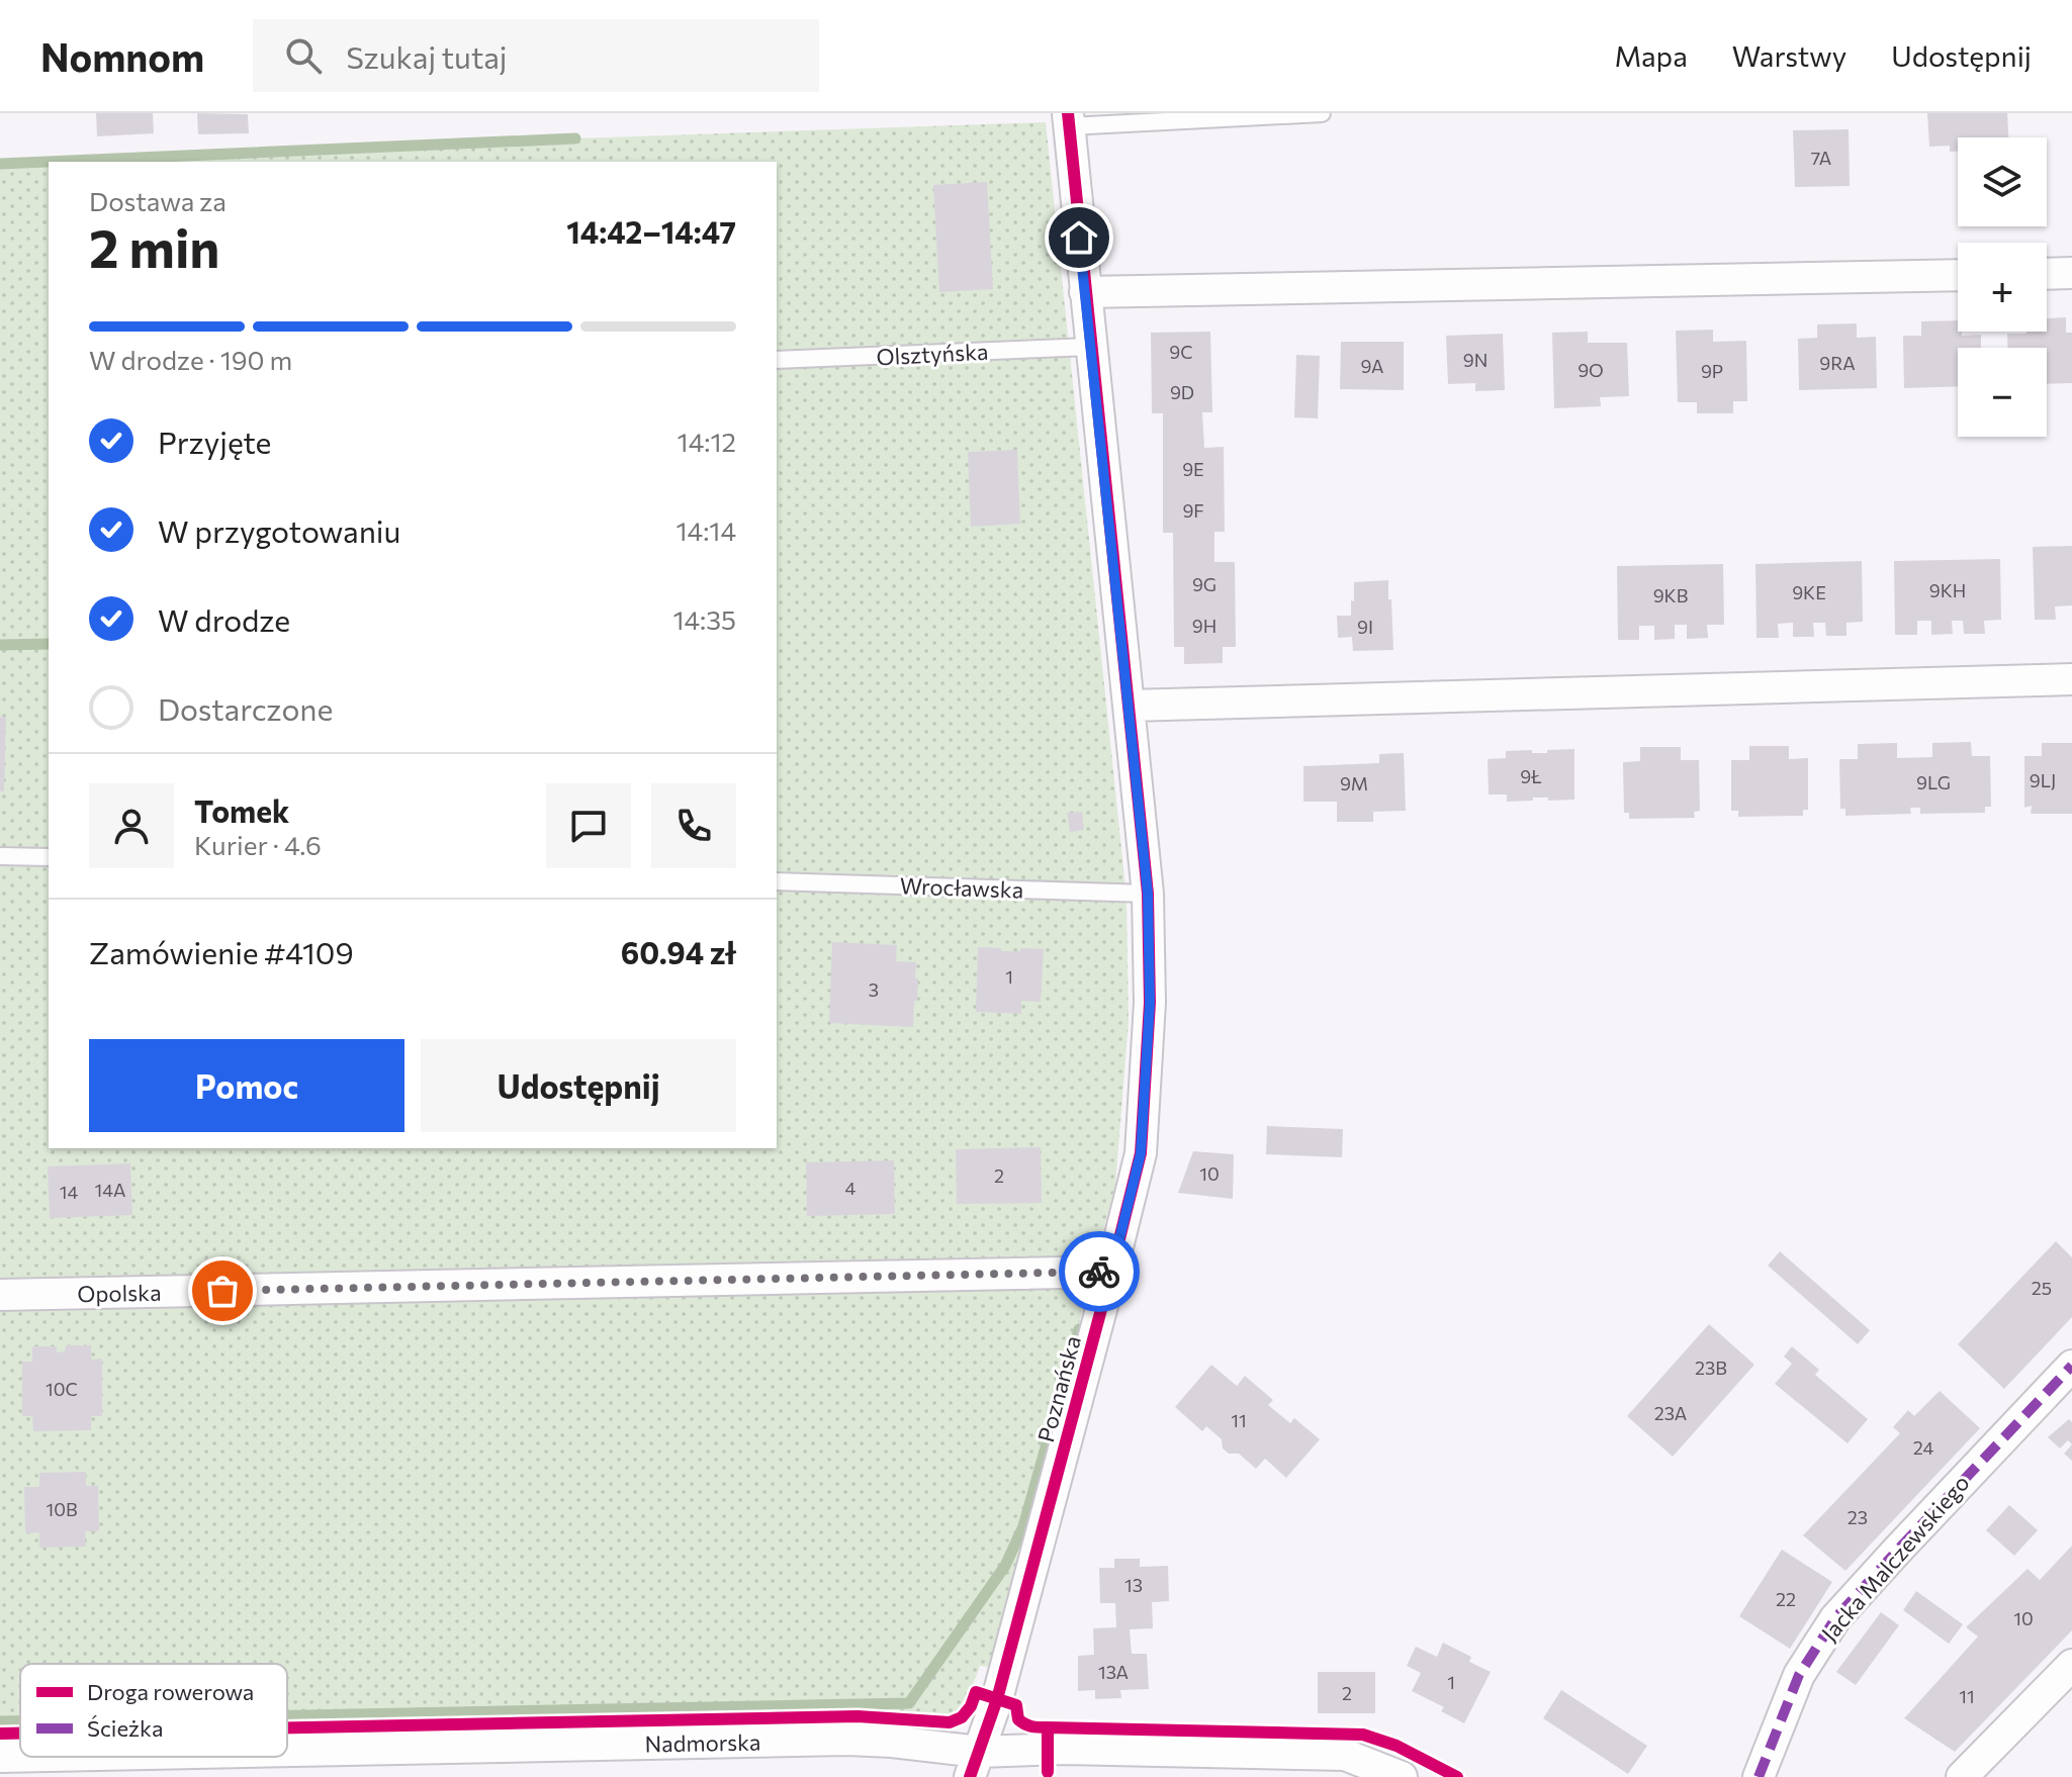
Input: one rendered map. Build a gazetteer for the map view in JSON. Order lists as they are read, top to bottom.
{
  "streets": {
    "street": [
      "Opolska",
      "Poznańska",
      "Jacka Malczewskiego",
      "Nadmorska"
    ],
    "lane": ["Olsztyńska", "Wrocławska"]
  },
  "crossings": [
    ["Olsztyńska", "Poznańska"],
    ["Wrocławska", "Poznańska"],
    ["Opolska", "Poznańska"],
    ["Poznańska", "Nadmorska"]
  ],
  "house_numbers": [
    "7A",
    "9C",
    "9N",
    "9RA",
    "9A",
    "9O",
    "9P",
    "9D",
    "9E",
    "9F",
    "9G",
    "9KH",
    "9KE",
    "9KB",
    "9H",
    "9I",
    "9Ł",
    "9LJ",
    "9LG",
    "9M",
    "1",
    "3",
    "10",
    "2",
    "4",
    "14A",
    "14",
    "25",
    "23B",
    "10C",
    "23A",
    "11",
    "24",
    "10B",
    "23",
    "13",
    "22",
    "10",
    "13A",
    "1",
    "2",
    "11"
  ],
  "legend": ["Droga rowerowa", "Ścieżka"],
  "page": {
    "header": "Nomnom",
    "search": "Szukaj tutaj",
    "nav": ["Mapa", "Warstwy", "Udostępnij"],
    "map_buttons": ["+", "−"],
    "heading": ["2 min", "Dostawa za", "14:42–14:47"],
    "panel": [
      "Tomek",
      "Kurier · 4.6",
      "Zamówienie #4109",
      "60.94 zł"
    ],
    "bar": "W drodze · 190 m",
    "list": [
      ["Przyjęte", "14:12"],
      ["W przygotowaniu", "14:14"],
      ["W drodze", "14:35"],
      "Dostarczone"
    ],
    "buttons": ["Pomoc", "Udostępnij"]
  }
}
